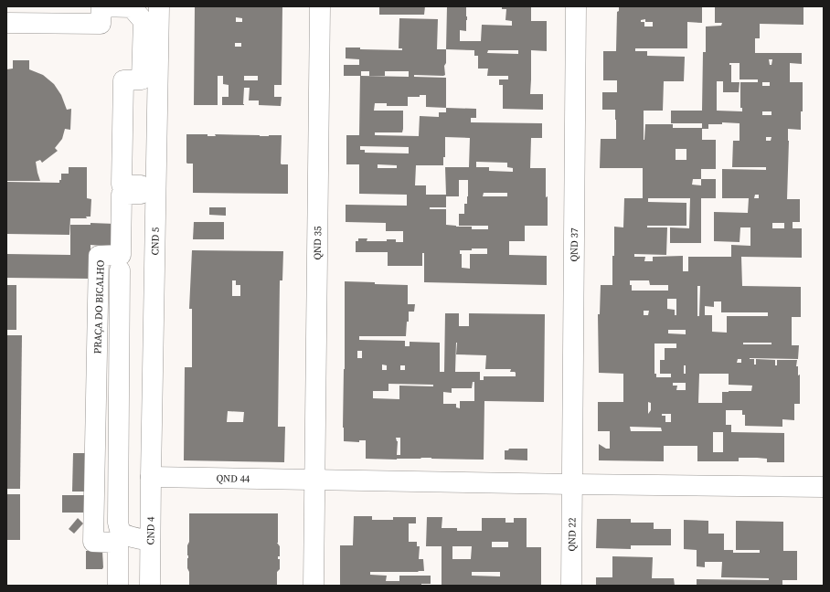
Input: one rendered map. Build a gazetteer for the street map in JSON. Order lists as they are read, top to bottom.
{
  "streets": {
    "street": [
      "CND 5",
      "QND 35",
      "QND 37",
      "PRAÇA DO BICALHO",
      "QND 44",
      "CND 4",
      "QND 22"
    ]
  },
  "crossings": [
    ["CND 5", "QND 44"],
    ["CND 5", "CND 4"],
    ["QND 35", "QND 44"],
    ["QND 37", "QND 44"],
    ["QND 37", "QND 22"],
    ["QND 44", "CND 4"],
    ["QND 44", "QND 22"]
  ]
}
